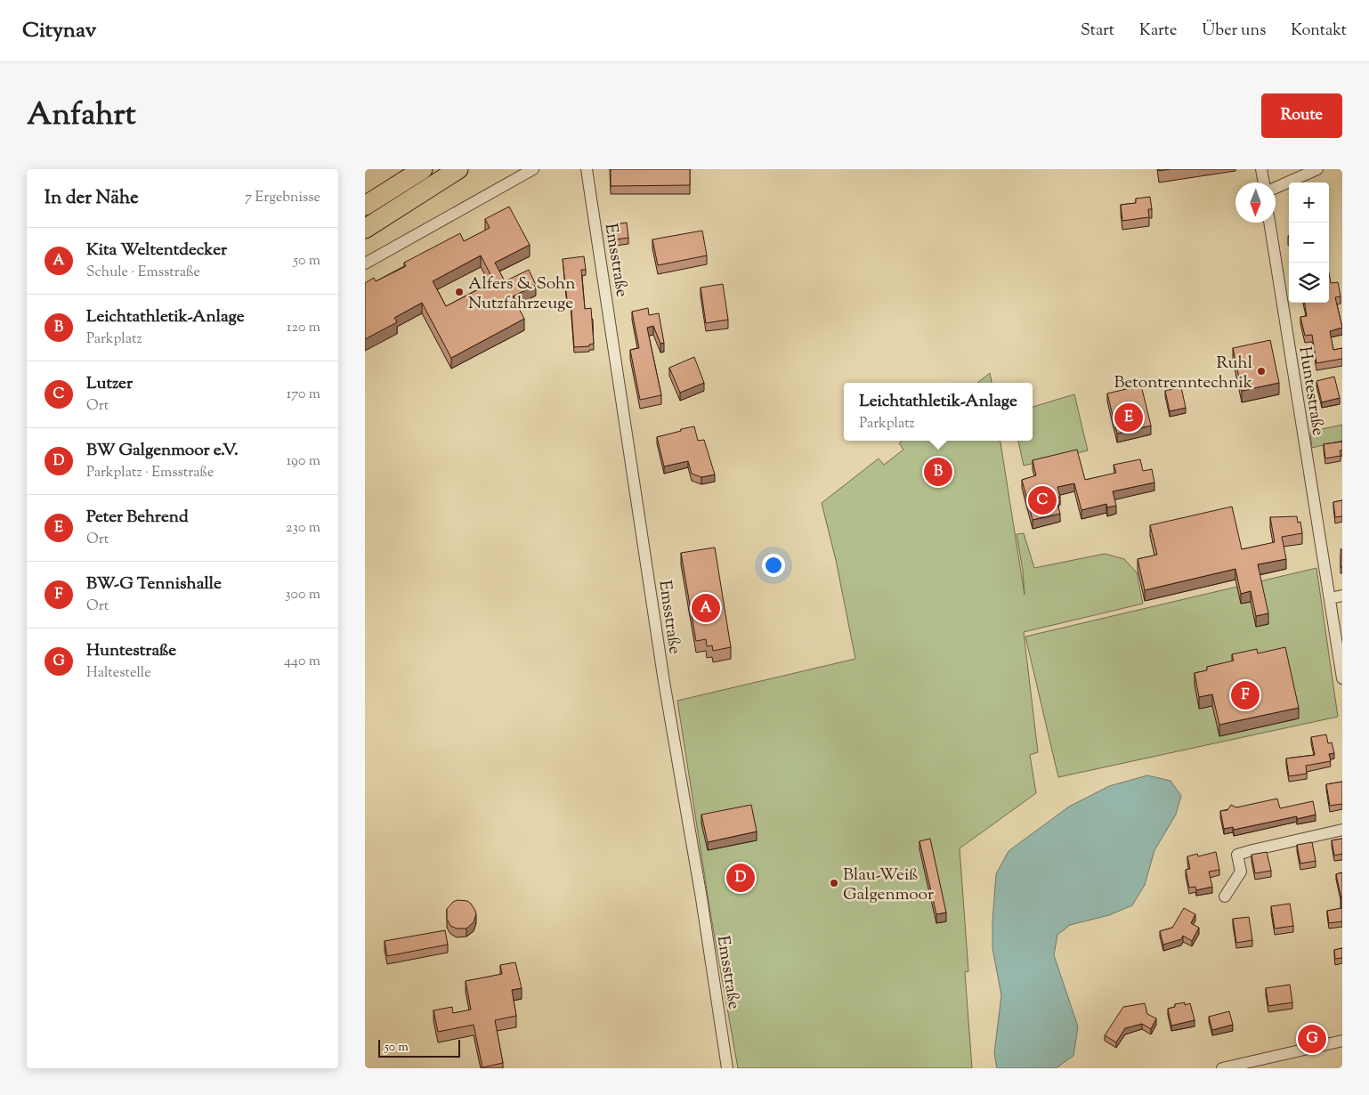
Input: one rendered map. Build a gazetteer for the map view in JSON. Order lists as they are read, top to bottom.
{
  "streets": {
    "street": ["Emsstraße", "Huntestraße"]
  },
  "places": ["Alfers & Sohn Nutzfahrzeuge", "Ruhl Betontrenntechnik", "Blau-Weiß Galgenmoor"],
  "scale_bar": "50 m",
  "north": "bottom",
  "page": {
    "header": "Citynav",
    "nav": [
      "Start",
      "Karte",
      "Über uns",
      "Kontakt"
    ],
    "title": "Anfahrt",
    "buttons": "Route",
    "heading": ["In der Nähe", "7 Ergebnisse"],
    "map_buttons": ["+", "−"],
    "list": [
      {
        "mark": "A",
        "name": "Kita Weltentdecker",
        "note": "Schule · Emsstraße",
        "value": "50 m"
      },
      {
        "mark": "B",
        "name": "Leichtathletik-Anlage",
        "note": "Parkplatz",
        "value": "120 m"
      },
      {
        "mark": "C",
        "name": "Lutzer",
        "note": "Ort",
        "value": "170 m"
      },
      {
        "mark": "D",
        "name": "BW Galgenmoor e.V.",
        "note": "Parkplatz · Emsstraße",
        "value": "190 m"
      },
      {
        "mark": "E",
        "name": "Peter Behrend",
        "note": "Ort",
        "value": "230 m"
      },
      {
        "mark": "F",
        "name": "BW-G Tennishalle",
        "note": "Ort",
        "value": "300 m"
      },
      {
        "mark": "G",
        "name": "Huntestraße",
        "note": "Haltestelle",
        "value": "440 m"
      }
    ],
    "popup": ["Leichtathletik-Anlage", "Parkplatz"],
    "pins": [
      "E",
      "B",
      "C",
      "A",
      "F",
      "D",
      "G"
    ],
    "scale": "50 m"
  }
}
